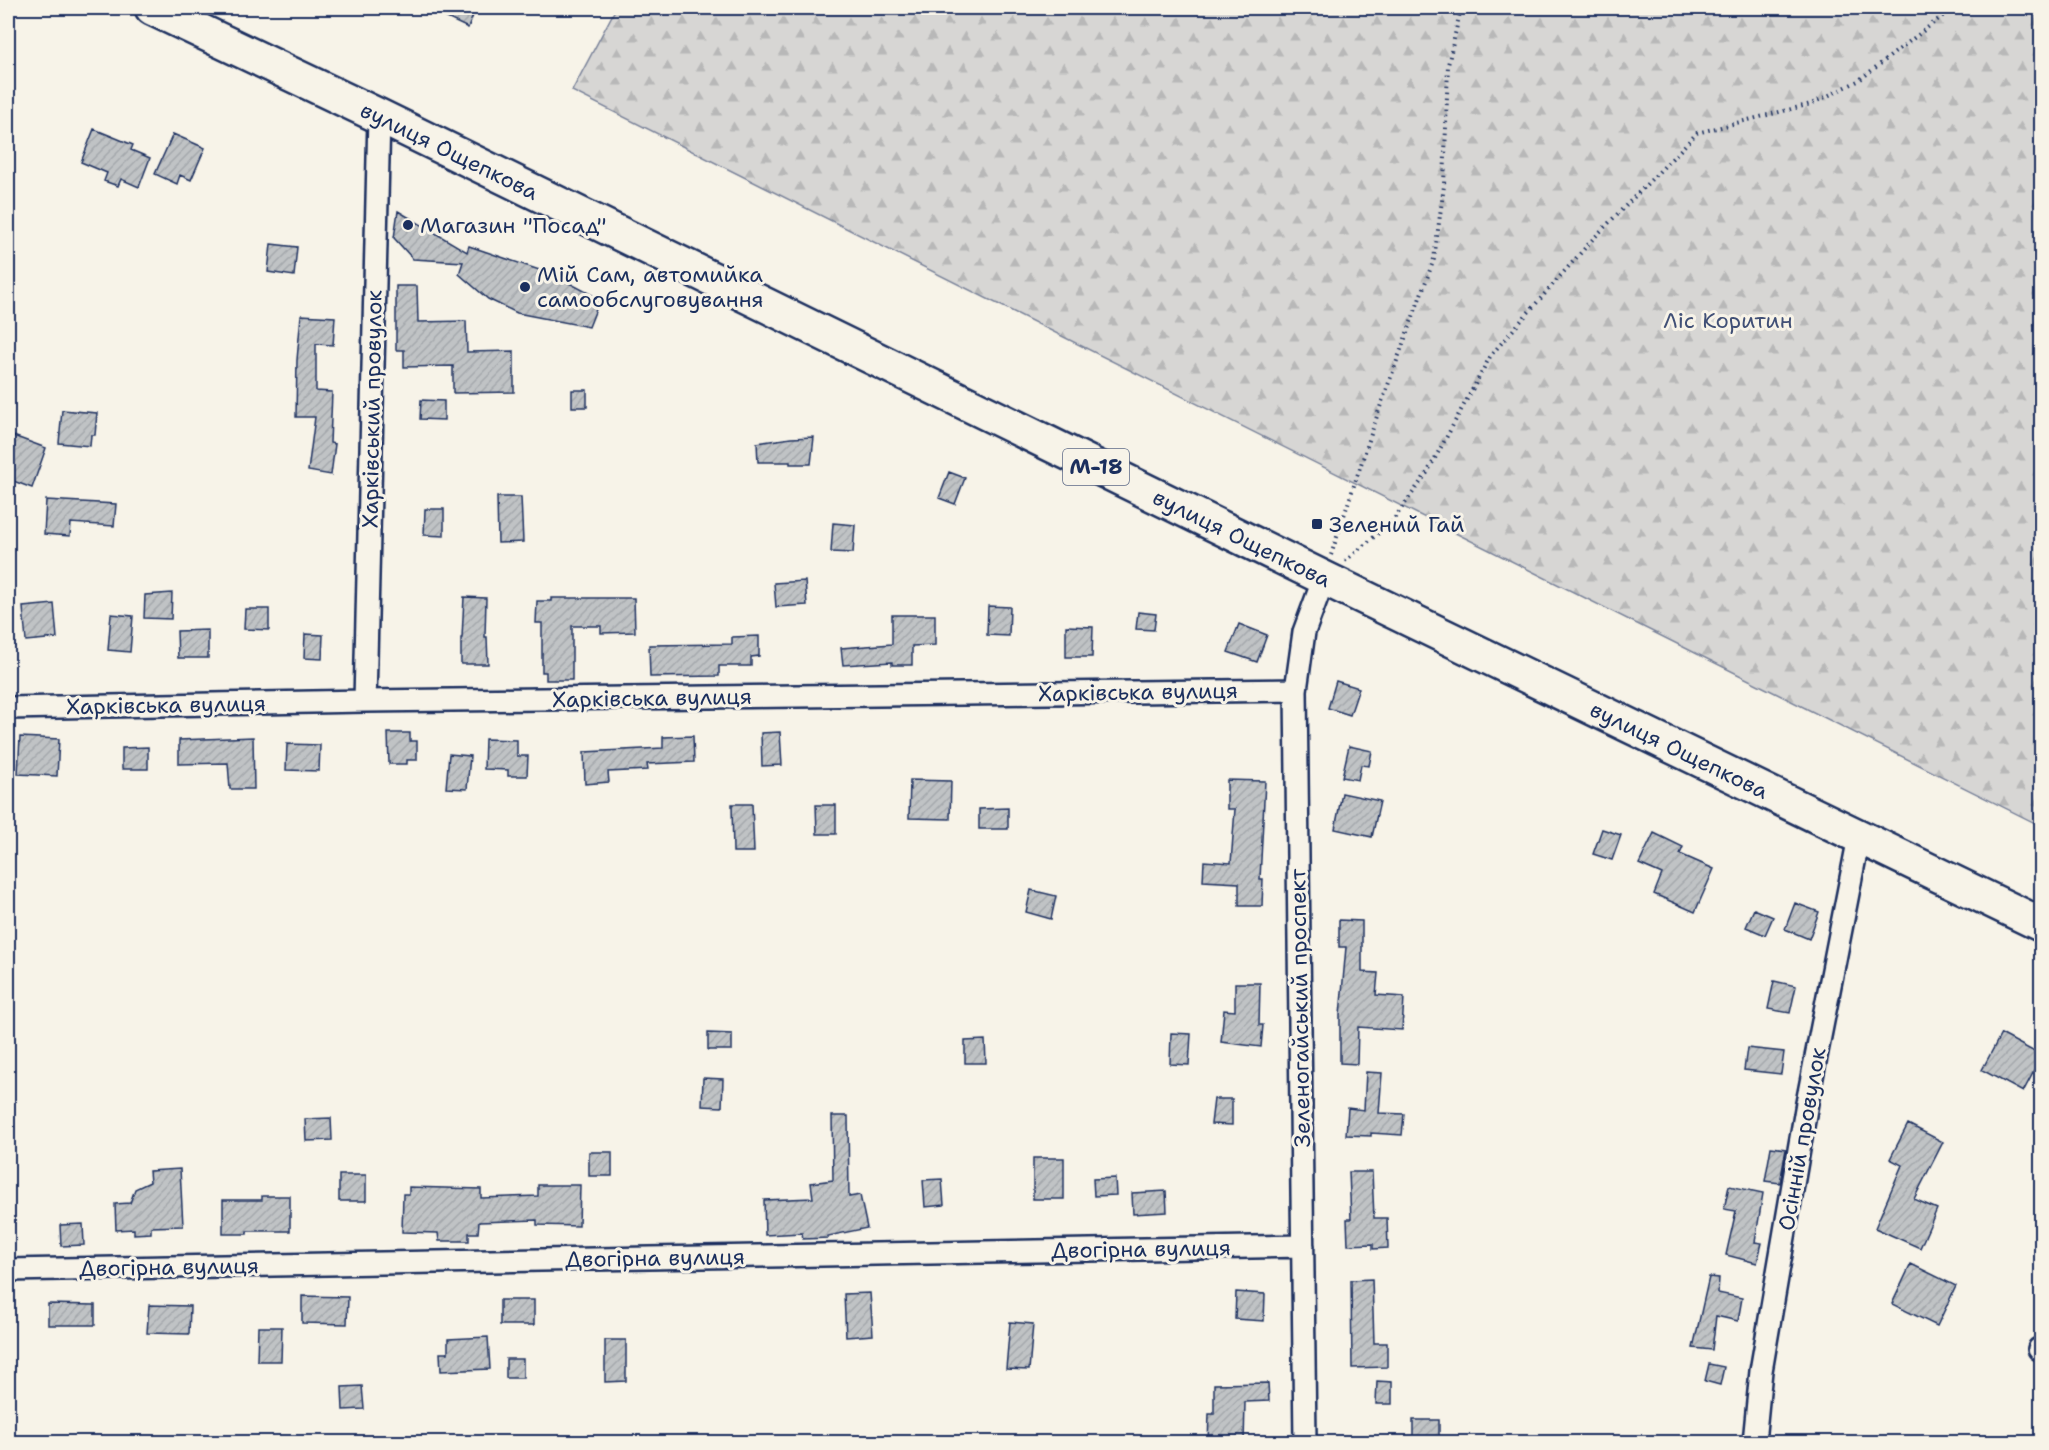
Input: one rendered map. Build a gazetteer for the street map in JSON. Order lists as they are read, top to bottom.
{
  "streets": {
    "highway": ["вулиця Ощепкова", "М-18"],
    "street": [
      "Харківський провулок",
      "Харківська вулиця",
      "Зеленогайський проспект",
      "Осінній провулок",
      "Двогірна вулиця"
    ]
  },
  "crossings": [
    ["вулиця Ощепкова", "Харківський провулок"],
    ["вулиця Ощепкова", "Зеленогайський проспект"],
    ["вулиця Ощепкова", "Осінній провулок"],
    ["Харківський провулок", "Харківська вулиця"],
    ["Харківська вулиця", "Зеленогайський проспект"],
    ["Зеленогайський проспект", "Двогірна вулиця"]
  ],
  "parks": ["Ліс Коритин"],
  "places": {
    "other": ["Магазин \"Посад\"", "Мій Сам, автомийка самообслуговування"],
    "transit": ["Зелений Гай"]
  }
}
